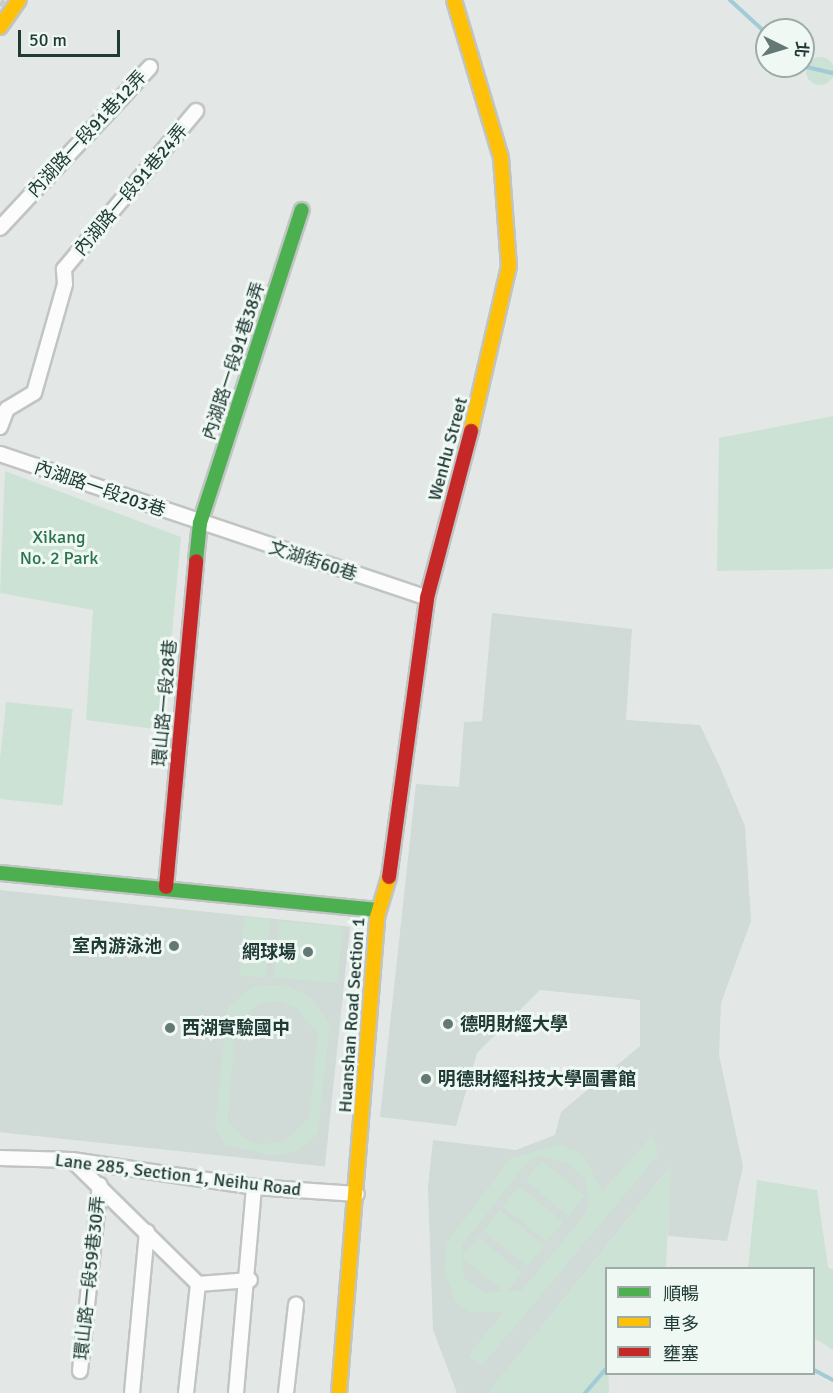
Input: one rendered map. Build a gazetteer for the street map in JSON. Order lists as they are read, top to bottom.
{
  "streets": {
    "street": [
      "內湖路一段91巷12弄",
      "內湖路一段91巷24弄",
      "內湖路一段91巷38弄",
      "WenHu Street",
      "內湖路一段203巷",
      "文湖街60巷",
      "環山路一段28巷",
      "Huanshan Road Section 1",
      "Lane 285, Section 1, Neihu Road",
      "環山路一段59巷30弄"
    ]
  },
  "crossings": [
    ["內湖路一段91巷38弄", "內湖路一段203巷"],
    ["內湖路一段91巷38弄", "文湖街60巷"],
    ["內湖路一段91巷38弄", "環山路一段28巷"],
    ["WenHu Street", "文湖街60巷"],
    ["WenHu Street", "Huanshan Road Section 1"],
    ["內湖路一段203巷", "文湖街60巷"],
    ["內湖路一段203巷", "環山路一段28巷"],
    ["文湖街60巷", "環山路一段28巷"],
    ["環山路一段28巷", "Huanshan Road Section 1"],
    ["Huanshan Road Section 1", "Lane 285, Section 1, Neihu Road"]
  ],
  "parks": ["Xikang No. 2 Park"],
  "places": [
    "室內游泳池",
    "網球場",
    "德明財經大學",
    "西湖實驗國中",
    "明德財經科技大學圖書館"
  ],
  "legend": ["順暢", "車多", "壅塞"],
  "scale_bar": "50 m",
  "north": "right"
}
